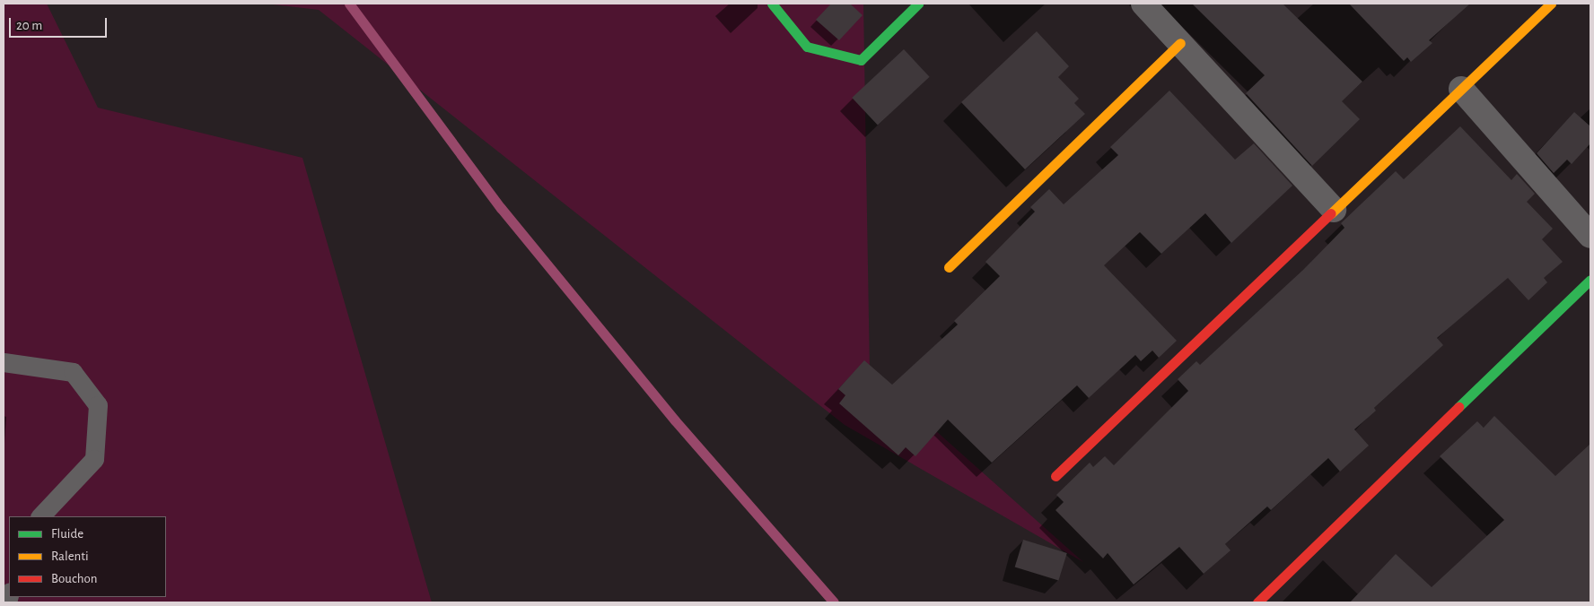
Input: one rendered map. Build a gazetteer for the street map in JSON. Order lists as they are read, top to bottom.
{
  "legend": ["Fluide", "Ralenti", "Bouchon"],
  "scale_bar": "20 m"
}
